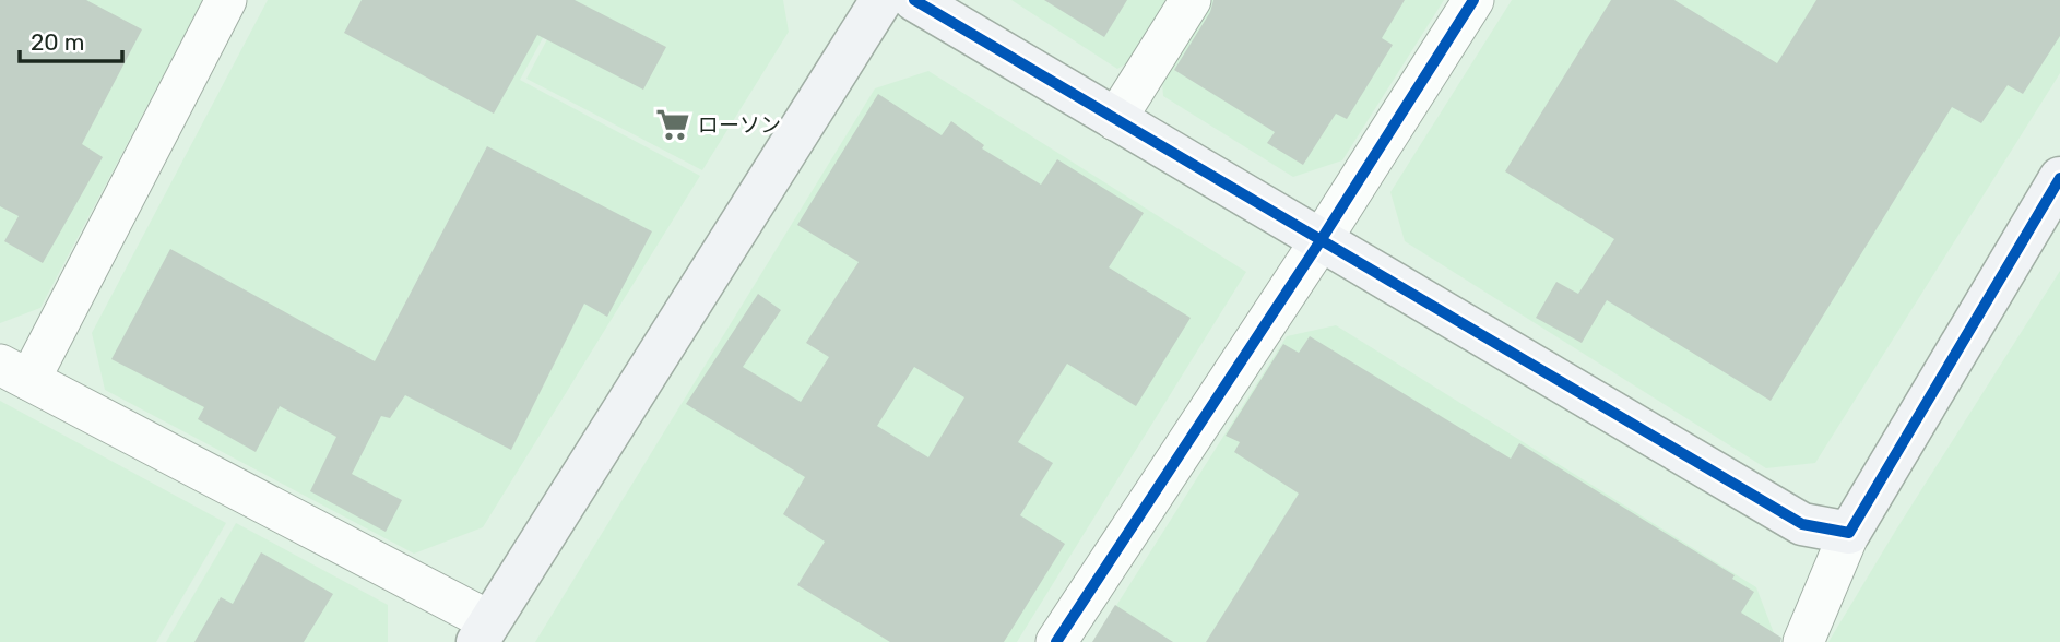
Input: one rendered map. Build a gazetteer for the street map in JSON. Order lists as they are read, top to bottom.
{
  "places": {
    "supermarket": ["ローソン"]
  },
  "scale_bar": "20 m"
}
